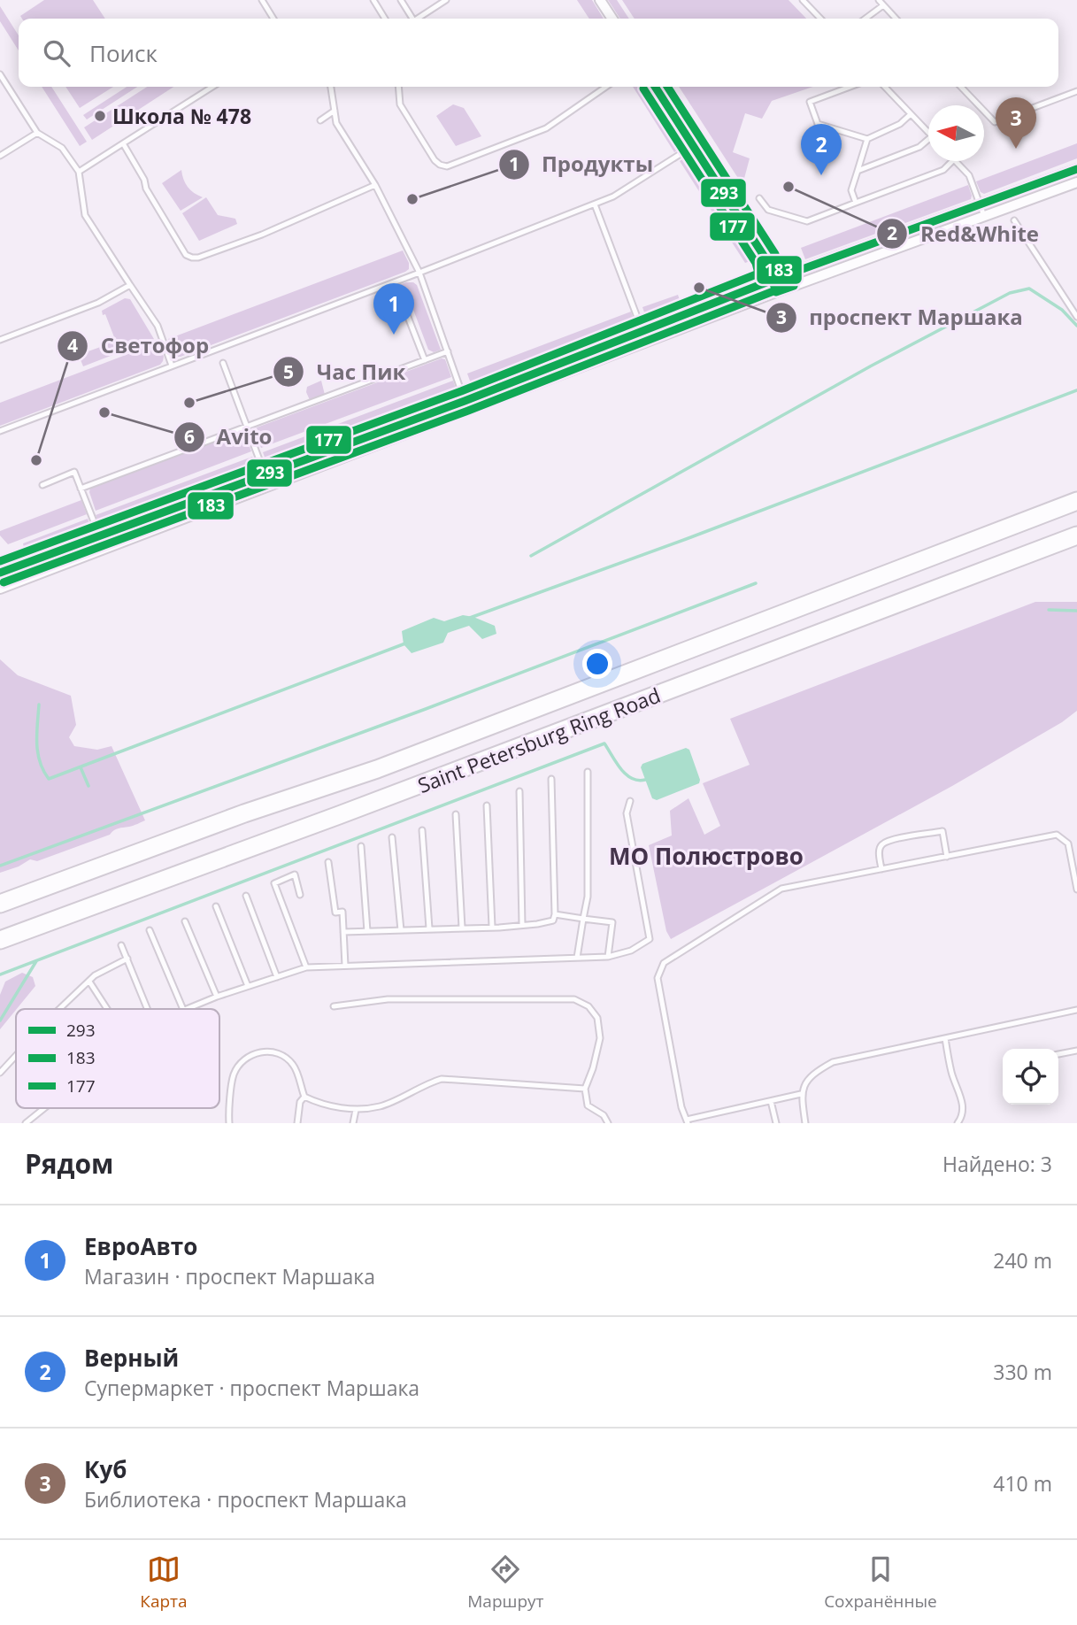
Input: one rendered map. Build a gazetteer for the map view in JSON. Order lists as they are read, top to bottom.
{
  "streets": {
    "highway": ["Saint Petersburg Ring Road"]
  },
  "districts": ["МО Полюстрово"],
  "places": [
    "Школа № 478",
    "Red&White",
    "Продукты",
    "проспект Маршака",
    "Час Пик",
    "Avito",
    "Светофор"
  ],
  "lines": ["transit line 293", "transit line 183", "transit line 177"],
  "legend": ["293", "183", "177"],
  "north": "left",
  "page": {
    "search": "Поиск",
    "pins": ["3", "2", "1"],
    "heading": ["Рядом", "Найдено: 3"],
    "list": [
      {
        "mark": "1",
        "name": "ЕвроАвто",
        "note": "Магазин · проспект Маршака",
        "value": "240 m"
      },
      {
        "mark": "2",
        "name": "Верный",
        "note": "Супермаркет · проспект Маршака",
        "value": "330 m"
      },
      {
        "mark": "3",
        "name": "Куб",
        "note": "Библиотека · проспект Маршака",
        "value": "410 m"
      }
    ],
    "nav": ["Карта", "Маршрут", "Сохранённые"]
  }
}
